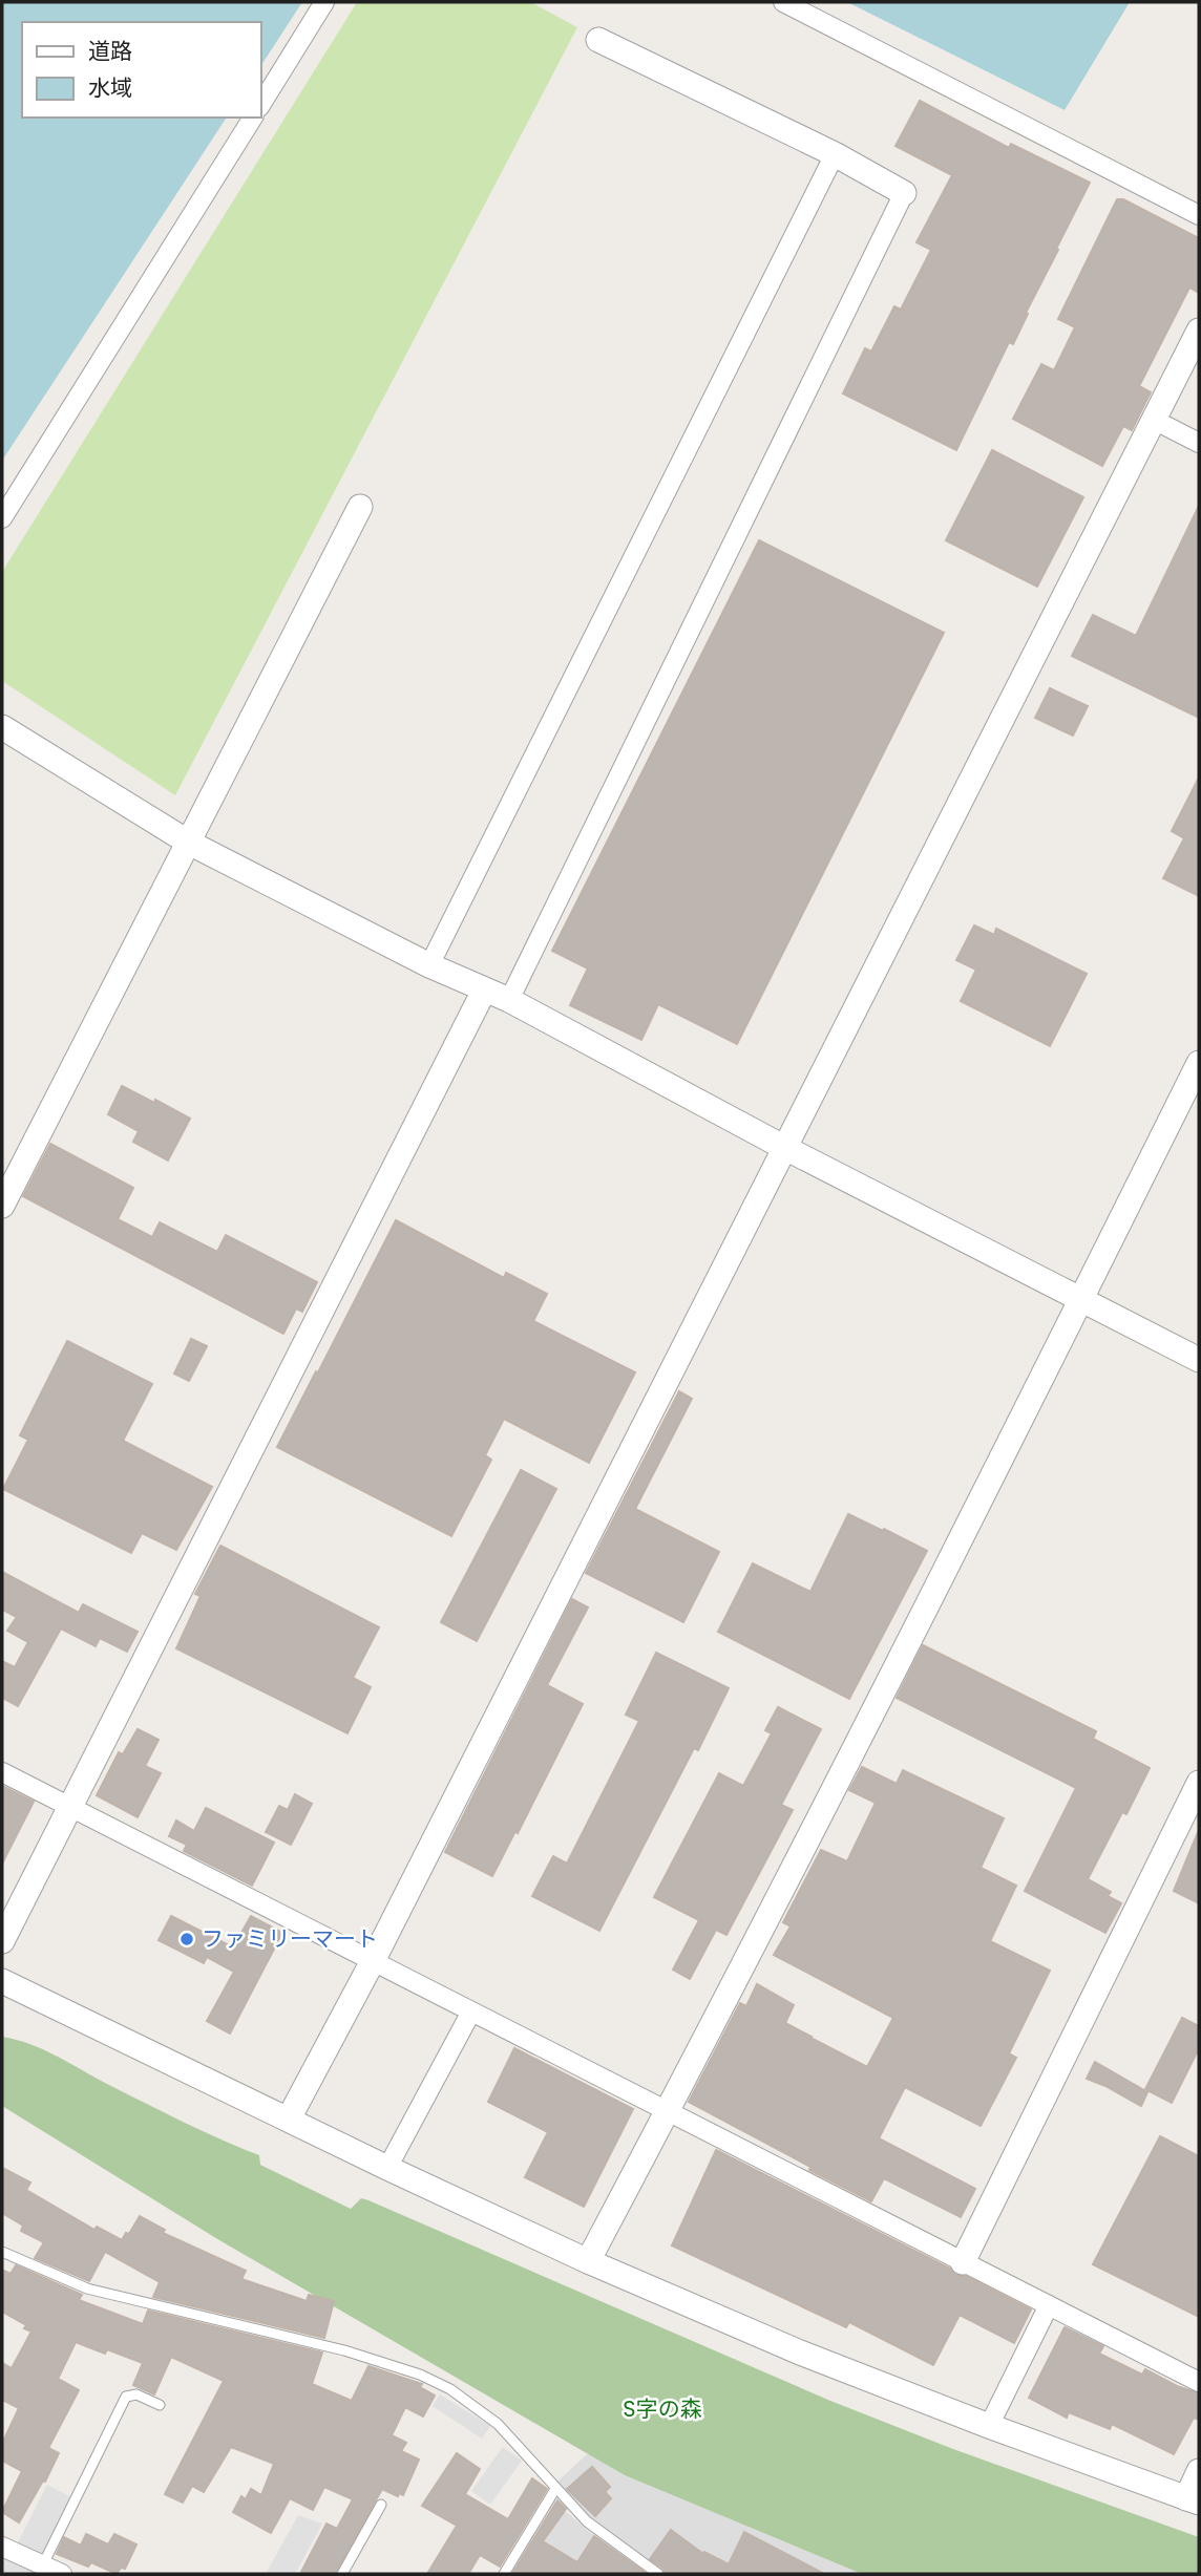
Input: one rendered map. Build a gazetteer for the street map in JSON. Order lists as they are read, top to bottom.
{
  "parks": ["S字の森"],
  "places": ["ファミリーマート"],
  "legend": ["道路", "水域"]
}
